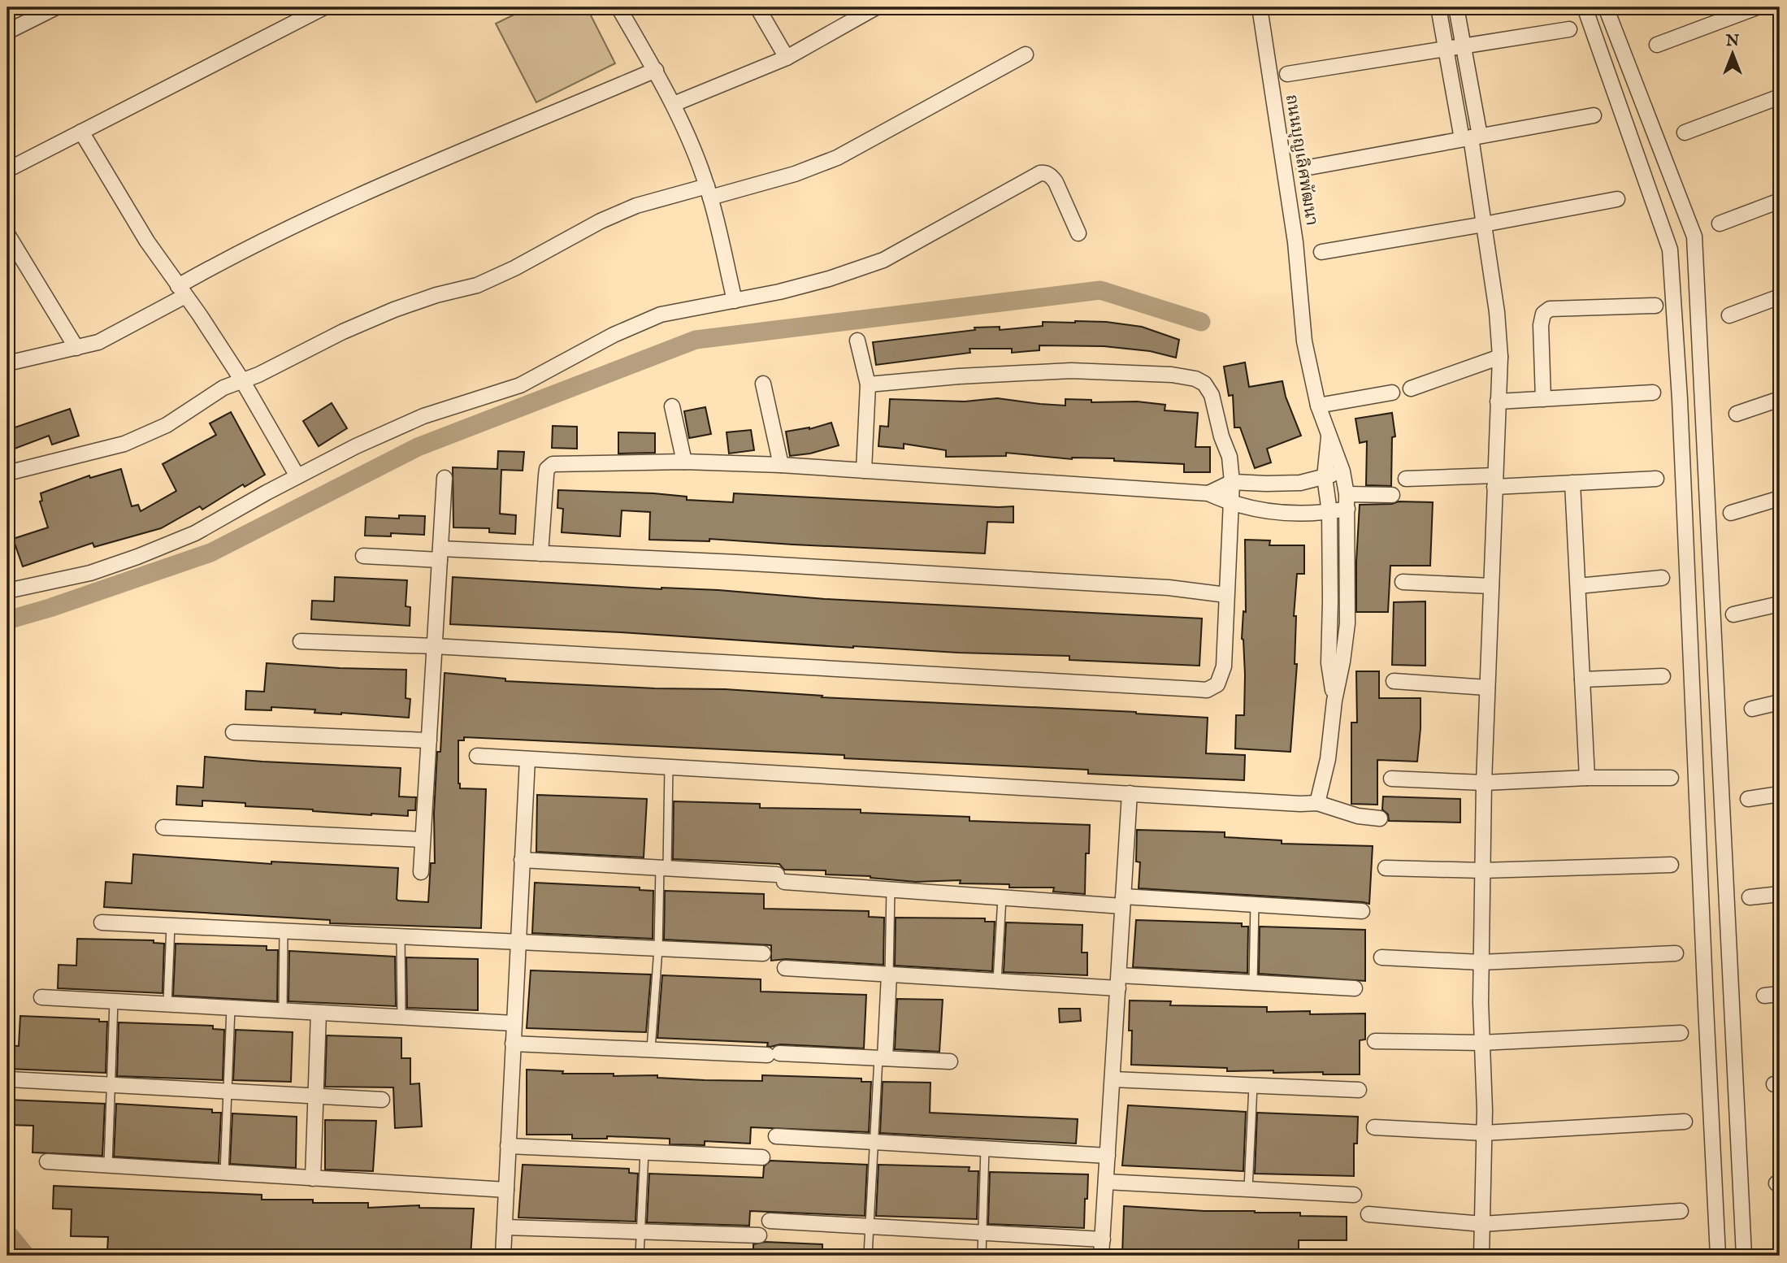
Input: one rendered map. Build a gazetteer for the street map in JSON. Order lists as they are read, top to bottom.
{
  "streets": {
    "street": ["ถนนบุญเลิศพัฒนา"]
  },
  "north": "top"
}
